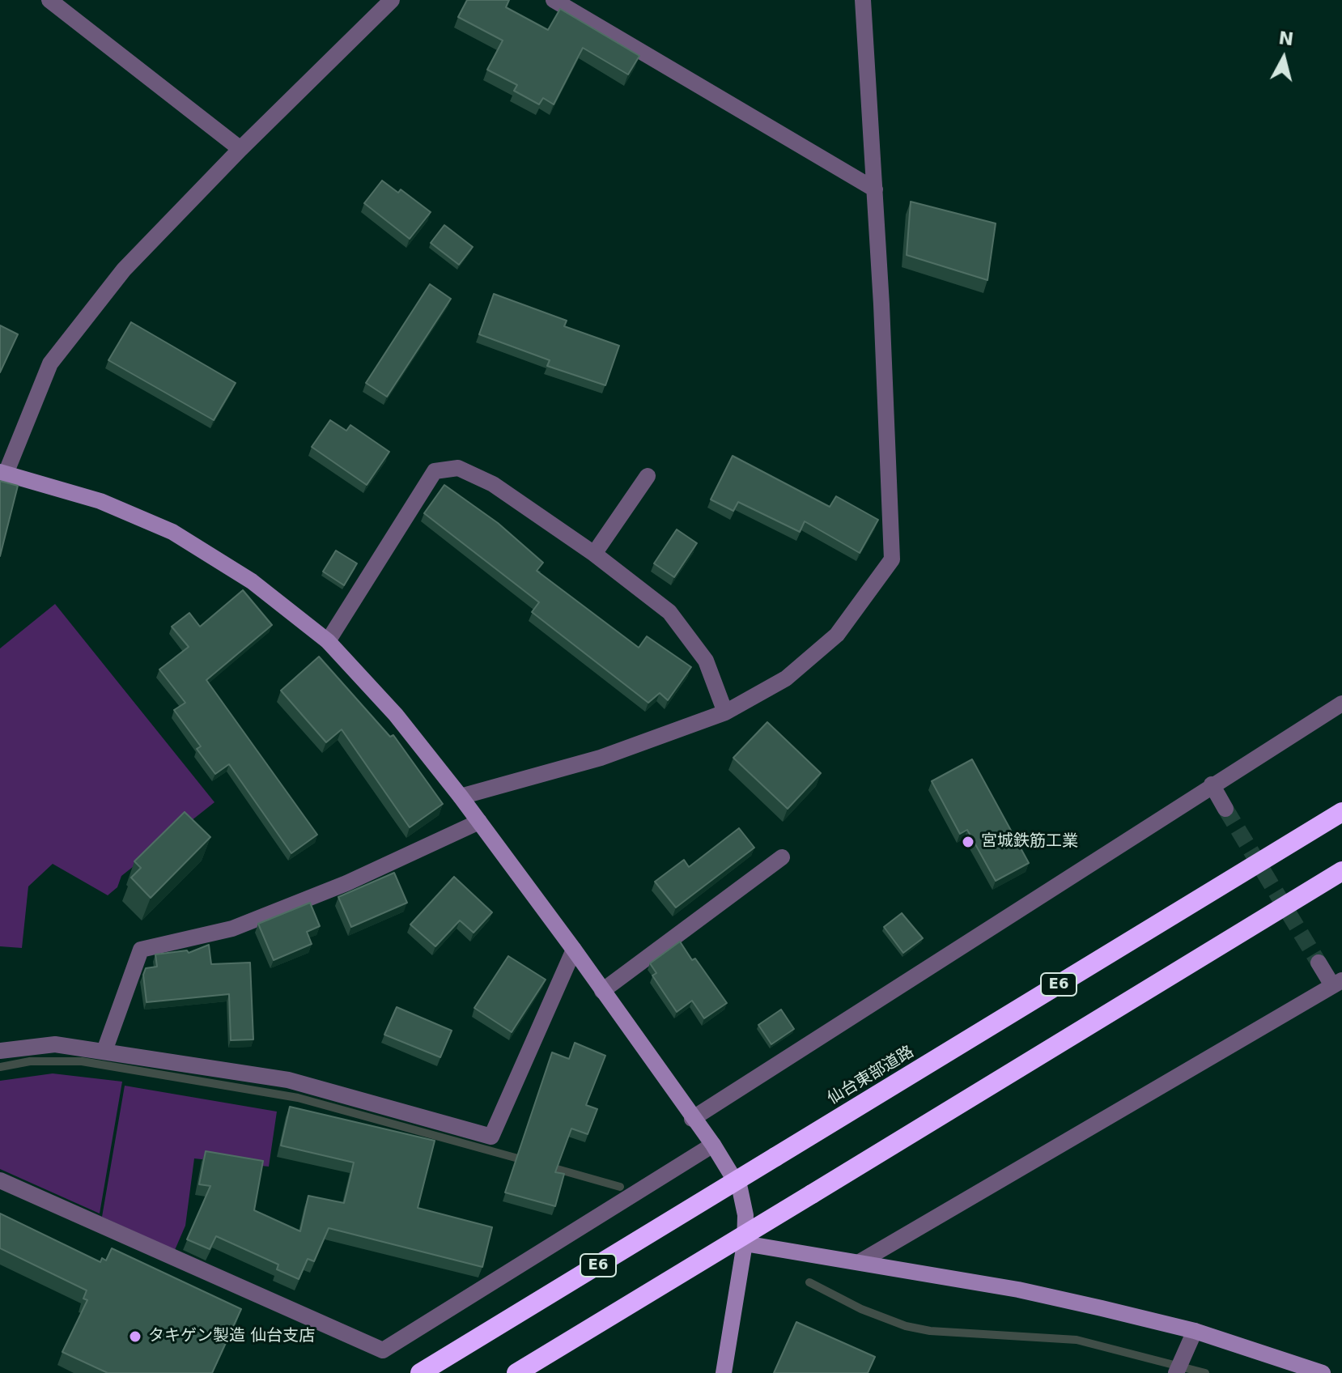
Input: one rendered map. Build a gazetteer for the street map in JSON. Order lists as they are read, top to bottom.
{
  "streets": {
    "highway": ["E6", "仙台東部道路"]
  },
  "places": ["宮城鉄筋工業", "タキゲン製造 仙台支店"],
  "north": "top"
}
